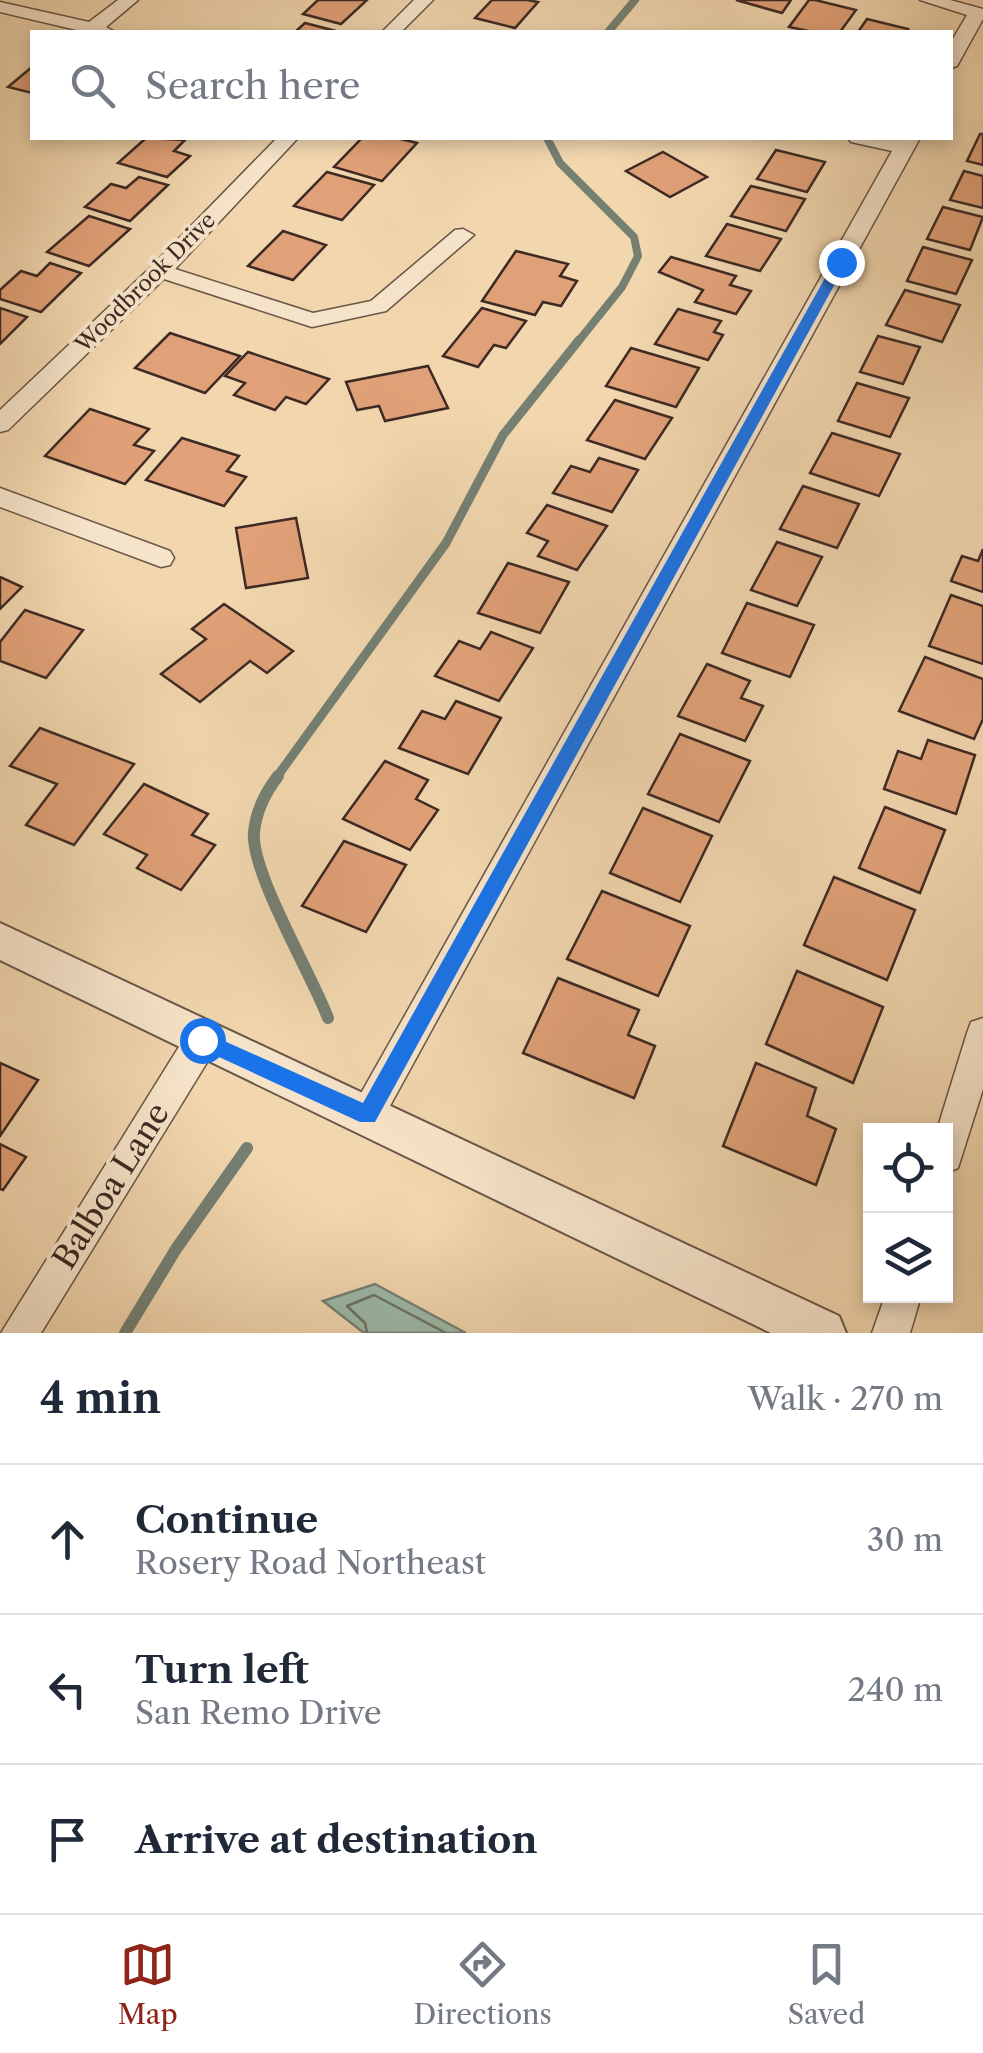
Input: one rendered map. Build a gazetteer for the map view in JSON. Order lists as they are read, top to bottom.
{
  "streets": {
    "street": ["Woodbrook Drive", "Balboa Lane"]
  },
  "page": {
    "search": "Search here",
    "heading": ["4 min", "Walk · 270 m"],
    "list": [
      ["Continue", "Rosery Road Northeast", "30 m"],
      ["Turn left", "San Remo Drive", "240 m"],
      "Arrive at destination"
    ],
    "nav": ["Map", "Directions", "Saved"]
  }
}
